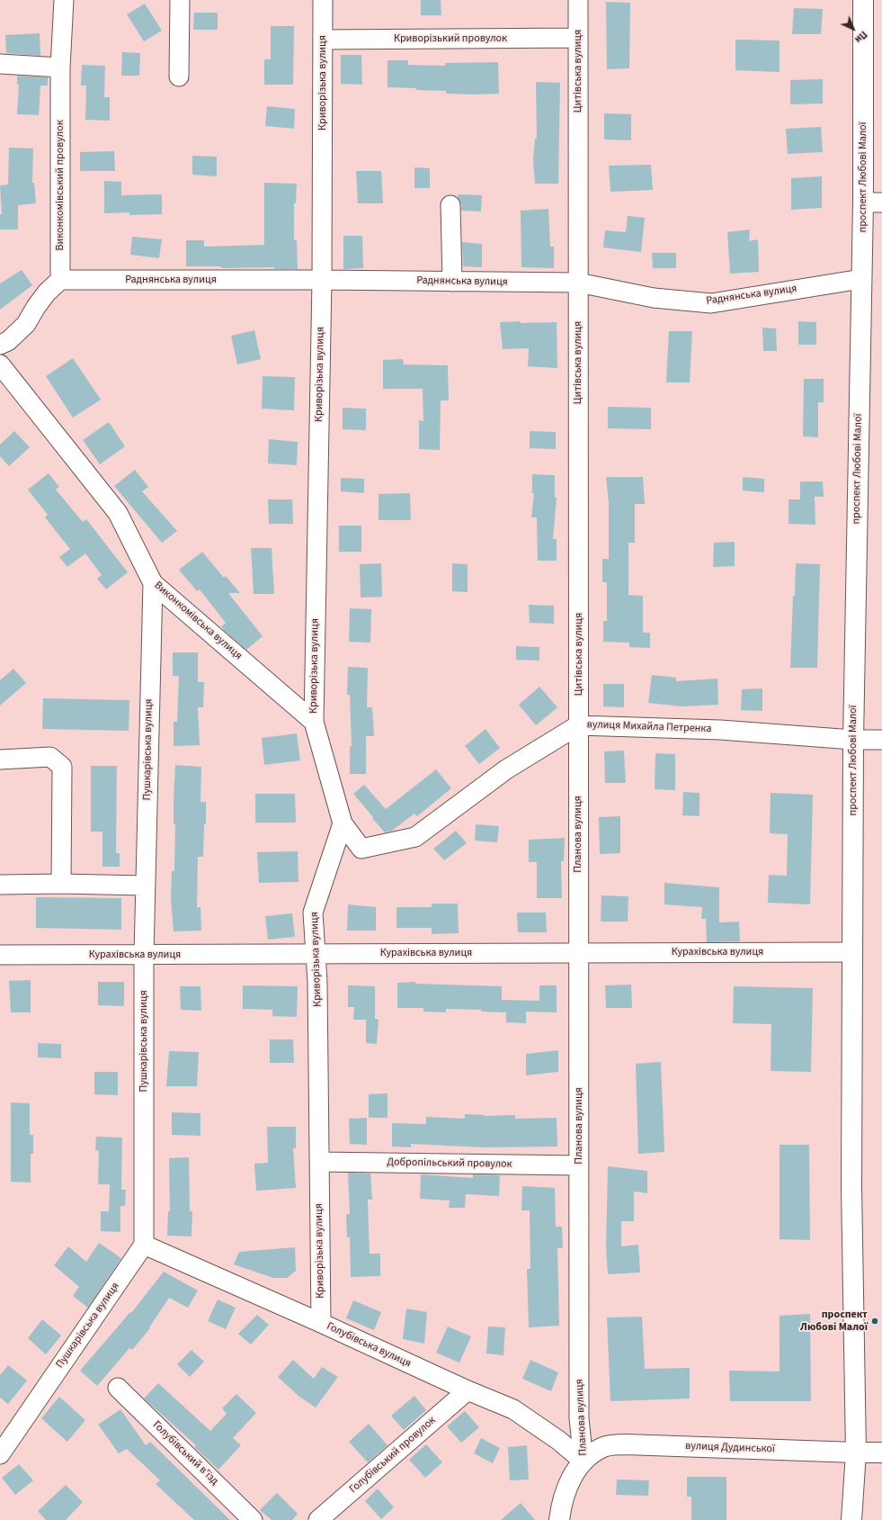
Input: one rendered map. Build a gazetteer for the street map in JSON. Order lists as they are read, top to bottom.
{
  "streets": {
    "main road": ["проспект Любові Малої", "Планова вулиця", "вулиця Дудинської"],
    "street": [
      "Криворізький провулок",
      "Цитівська вулиця",
      "Криворізька вулиця",
      "Виконкомівський провулок",
      "Раднянська вулиця",
      "Виконкомівська вулиця",
      "вулиця Михайла Петренка",
      "Пушкарівська вулиця",
      "Курахівська вулиця",
      "Добропільський провулок",
      "Голубівська вулиця",
      "Голубівський в’їзд",
      "Голубівський провулок"
    ]
  },
  "crossings": [
    ["Криворізький провулок", "Цитівська вулиця"],
    ["Криворізький провулок", "Криворізька вулиця"],
    ["Цитівська вулиця", "Раднянська вулиця"],
    ["Цитівська вулиця", "вулиця Михайла Петренка"],
    ["Цитівська вулиця", "Планова вулиця"],
    ["Криворізька вулиця", "Раднянська вулиця"],
    ["Криворізька вулиця", "Виконкомівська вулиця"],
    ["Криворізька вулиця", "вулиця Михайла Петренка"],
    ["Криворізька вулиця", "Курахівська вулиця"],
    ["Криворізька вулиця", "Добропільський провулок"],
    ["Криворізька вулиця", "Голубівська вулиця"],
    ["проспект Любові Малої", "Раднянська вулиця"],
    ["проспект Любові Малої", "вулиця Михайла Петренка"],
    ["проспект Любові Малої", "Курахівська вулиця"],
    ["проспект Любові Малої", "вулиця Дудинської"],
    ["Виконкомівський провулок", "Раднянська вулиця"],
    ["Виконкомівська вулиця", "Пушкарівська вулиця"],
    ["вулиця Михайла Петренка", "Планова вулиця"],
    ["Пушкарівська вулиця", "Курахівська вулиця"],
    ["Пушкарівська вулиця", "Голубівська вулиця"],
    ["Планова вулиця", "Курахівська вулиця"],
    ["Планова вулиця", "Добропільський провулок"],
    ["Планова вулиця", "Голубівська вулиця"],
    ["Планова вулиця", "вулиця Дудинської"],
    ["Голубівська вулиця", "вулиця Дудинської"],
    ["Голубівська вулиця", "Голубівський провулок"]
  ],
  "places": ["проспект Любові Малої"],
  "north": "bottom right"
}
